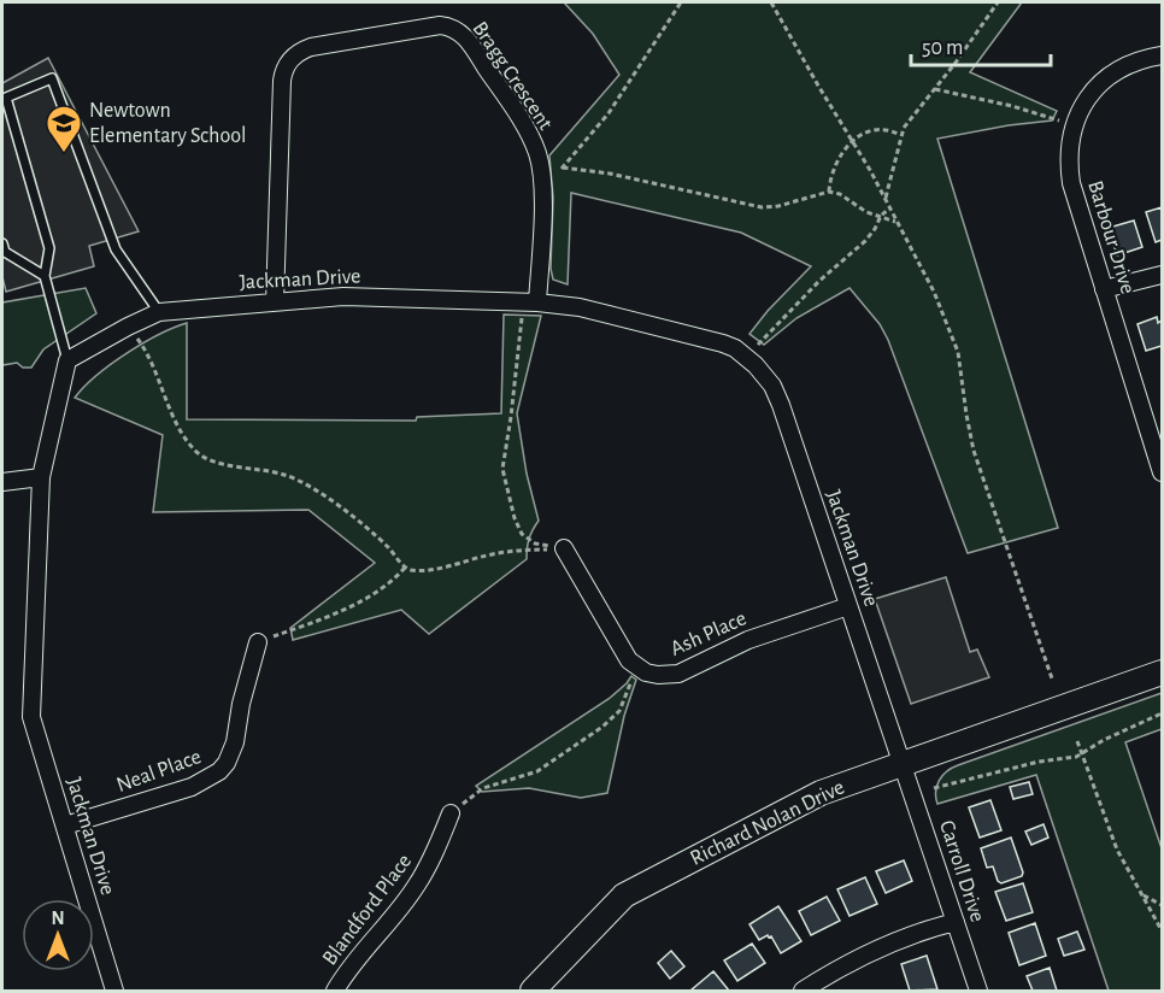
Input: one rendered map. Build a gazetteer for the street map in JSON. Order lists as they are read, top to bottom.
{
  "streets": {
    "main road": ["Richard Nolan Drive"],
    "street": [
      "Bragg Crescent",
      "Barbour Drive",
      "Jackman Drive",
      "Ash Place",
      "Neal Place",
      "Carroll Drive",
      "Blandford Place"
    ]
  },
  "crossings": [
    ["Bragg Crescent", "Jackman Drive"],
    ["Jackman Drive", "Ash Place"],
    ["Jackman Drive", "Neal Place"],
    ["Jackman Drive", "Richard Nolan Drive"],
    ["Jackman Drive", "Carroll Drive"],
    ["Richard Nolan Drive", "Carroll Drive"]
  ],
  "places": {
    "school or university": ["Newtown Elementary School"]
  },
  "scale_bar": "50 m",
  "north": "top"
}
